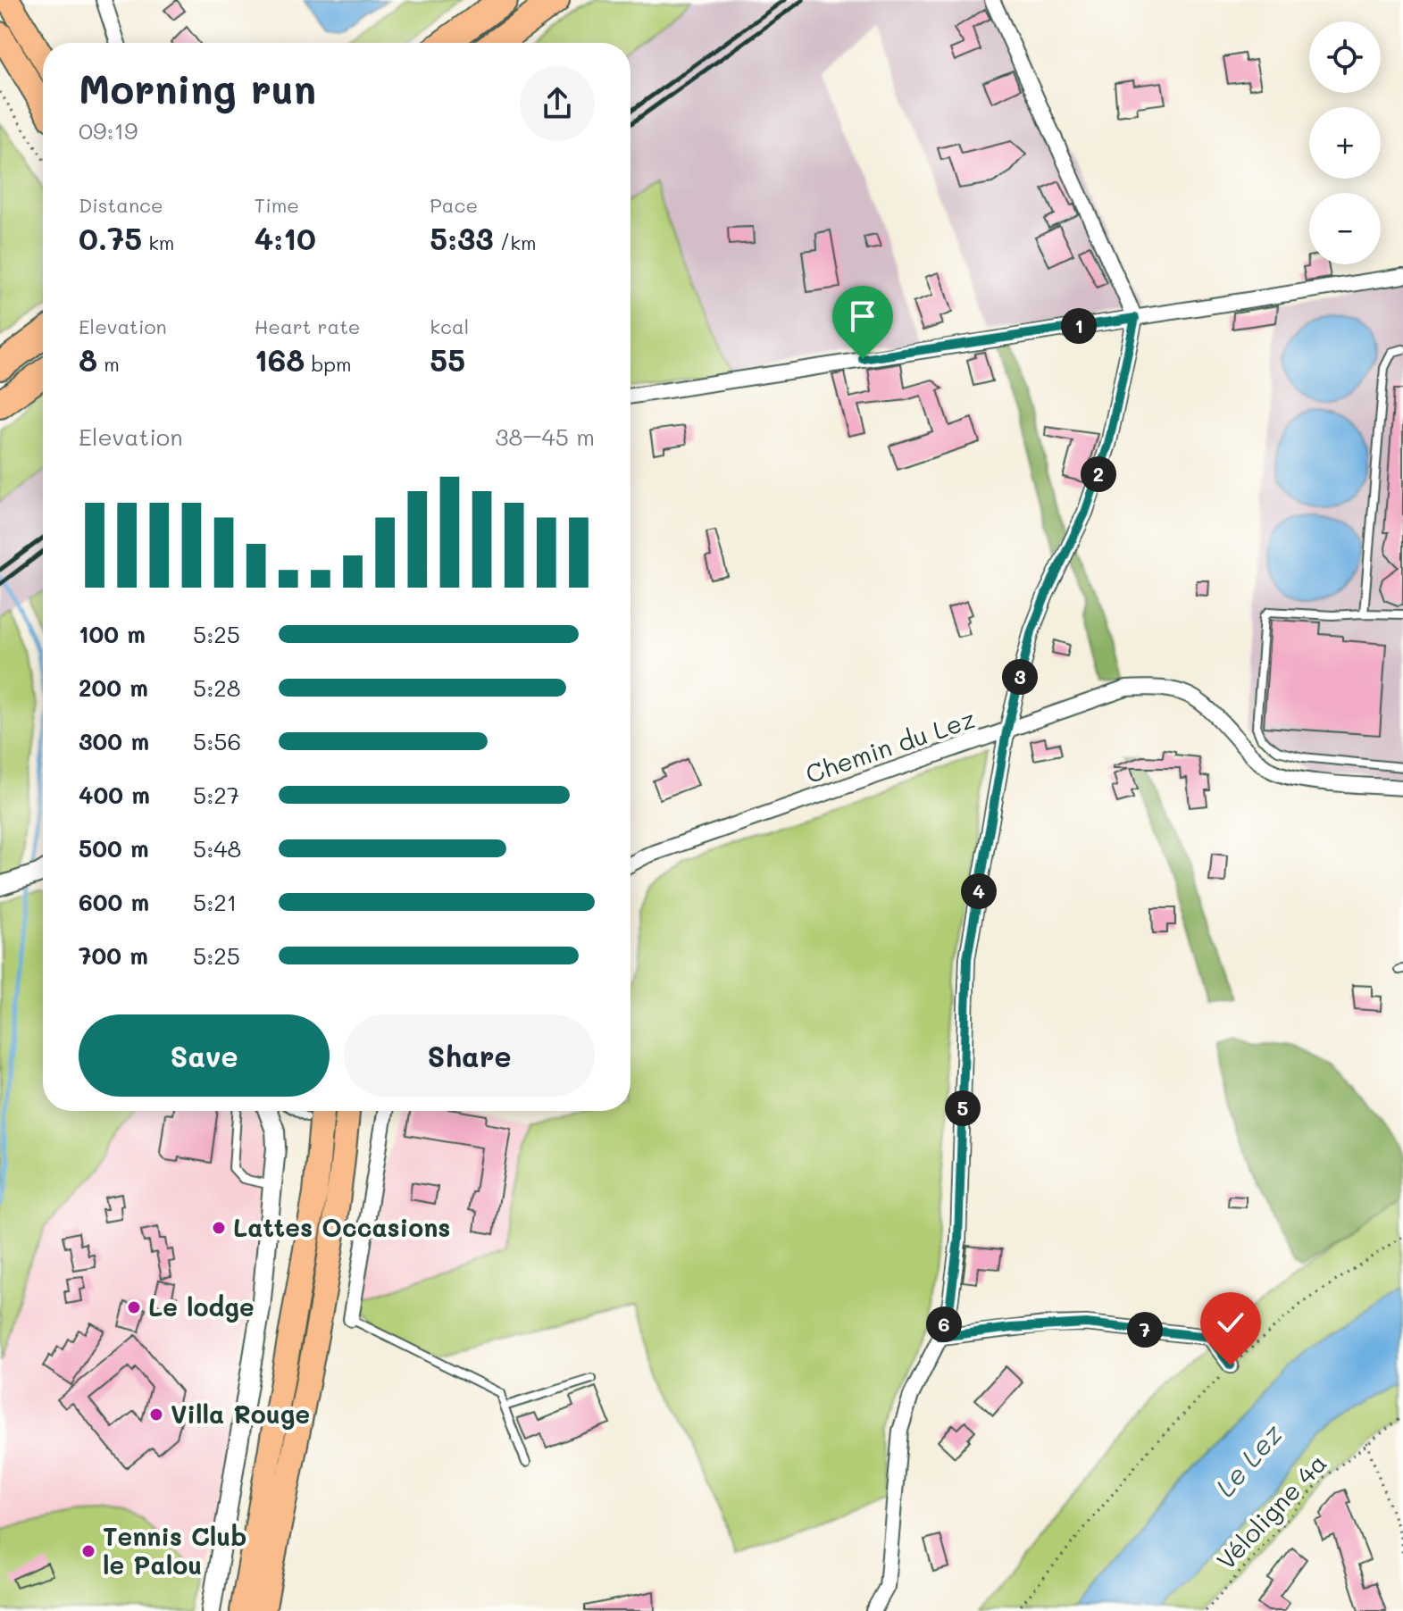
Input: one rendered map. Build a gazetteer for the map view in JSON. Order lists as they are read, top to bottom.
{
  "streets": {
    "street": ["Chemin du Lez"],
    "path": ["Véloligne 4a"]
  },
  "water": ["Le Lez"],
  "places": [
    "Lattes Occasions",
    "Le lodge",
    "Villa Rouge",
    "Tennis Club le Palou"
  ],
  "page": {
    "map_buttons": ["+", "−"],
    "heading": ["Morning run", "09:19"],
    "stats": [
      ["Distance", "0.75 km"],
      ["Time", "4:10"],
      ["Pace", "5:33 /km"],
      ["Elevation", "8 m"],
      ["Heart rate", "168 bpm"],
      ["kcal", "55"]
    ],
    "pins": [
      "1",
      "2",
      "3",
      "4",
      "5",
      "6",
      "7"
    ],
    "chart": ["Elevation", "38–45 m"],
    "list": [
      {
        "name": "100 m",
        "note": "5:25"
      },
      {
        "name": "200 m",
        "note": "5:28"
      },
      {
        "name": "300 m",
        "note": "5:56"
      },
      {
        "name": "400 m",
        "note": "5:27"
      },
      {
        "name": "500 m",
        "note": "5:48"
      },
      {
        "name": "600 m",
        "note": "5:21"
      },
      {
        "name": "700 m",
        "note": "5:25"
      }
    ],
    "buttons": ["Save", "Share"]
  }
}
